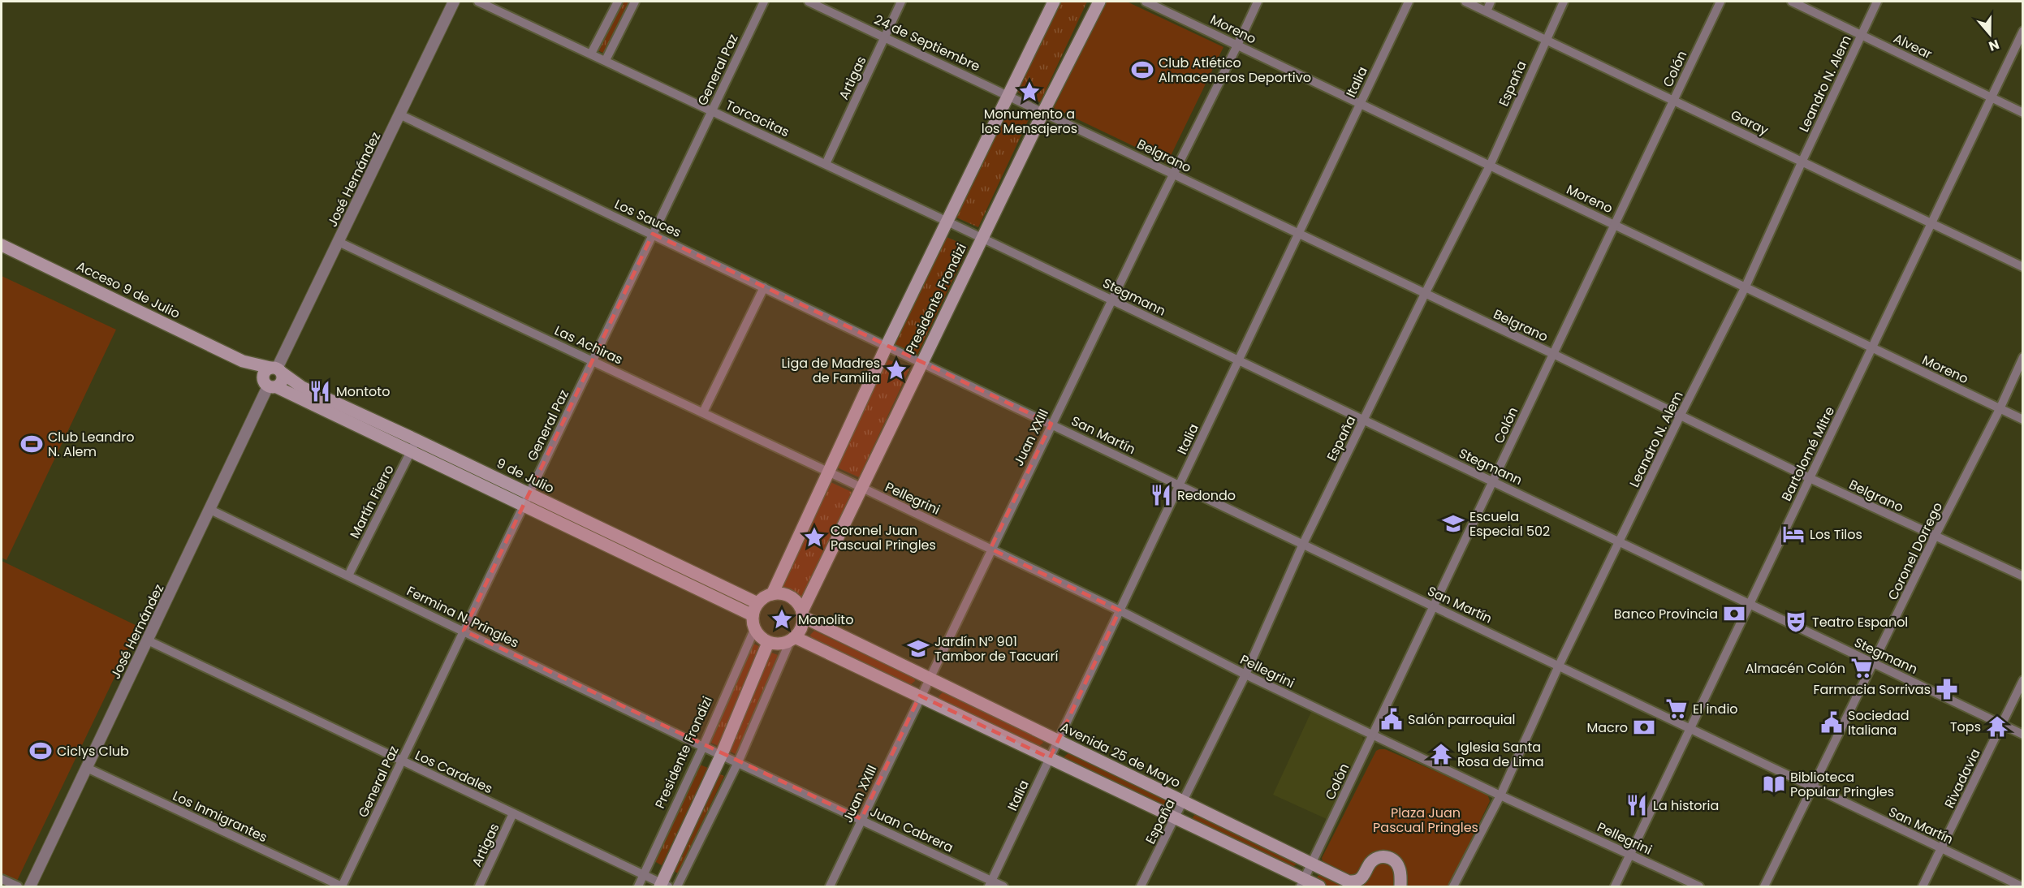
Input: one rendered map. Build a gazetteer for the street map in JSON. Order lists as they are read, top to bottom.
{
  "streets": {
    "main road": [
      "Acceso 9 de Julio",
      "Presidente Frondizi",
      "9 de Julio",
      "Avenida 25 de Mayo"
    ],
    "street": [
      "Moreno",
      "24 de Septiembre",
      "Alvear",
      "Colón",
      "General Paz",
      "Artigas",
      "Italia",
      "España",
      "Leandro N. Alem",
      "Torcacitas",
      "Garay",
      "Belgrano",
      "José Hernández",
      "Los Sauces",
      "Stegmann",
      "Las Achiras",
      "San Martín",
      "Juan XXIII",
      "Bartolomé Mitre",
      "Pellegrini",
      "Martín Fierro",
      "Coronel Dorrego",
      "Fermina N. Pringles",
      "Los Cardales",
      "Rivadavia",
      "Los Inmigrantes",
      "Juan Cabrera"
    ]
  },
  "crossings": [
    ["Moreno", "Colón"],
    ["Moreno", "Italia"],
    ["Moreno", "España"],
    ["Moreno", "Leandro N. Alem"],
    ["Moreno", "Juan XXIII"],
    ["Moreno", "Bartolomé Mitre"],
    ["Moreno", "Coronel Dorrego"],
    ["24 de Septiembre", "Artigas"],
    ["24 de Septiembre", "Belgrano"],
    ["24 de Septiembre", "Presidente Frondizi"],
    ["Alvear", "Leandro N. Alem"],
    ["Alvear", "Bartolomé Mitre"],
    ["Colón", "Garay"],
    ["Colón", "Belgrano"],
    ["Colón", "Stegmann"],
    ["Colón", "San Martín"],
    ["Colón", "Pellegrini"],
    ["Colón", "Avenida 25 de Mayo"],
    ["General Paz", "Torcacitas"],
    ["General Paz", "Los Sauces"],
    ["General Paz", "Las Achiras"],
    ["General Paz", "9 de Julio"],
    ["General Paz", "Fermina N. Pringles"],
    ["General Paz", "Los Cardales"],
    ["General Paz", "Los Inmigrantes"],
    ["Artigas", "Torcacitas"],
    ["Artigas", "Los Cardales"],
    ["Italia", "Belgrano"],
    ["Italia", "Stegmann"],
    ["Italia", "San Martín"],
    ["Italia", "Pellegrini"],
    ["Italia", "Avenida 25 de Mayo"],
    ["Italia", "Juan Cabrera"],
    ["España", "Garay"],
    ["España", "Belgrano"],
    ["España", "Stegmann"],
    ["España", "San Martín"],
    ["España", "Pellegrini"],
    ["España", "Avenida 25 de Mayo"],
    ["Leandro N. Alem", "Garay"],
    ["Leandro N. Alem", "Belgrano"],
    ["Leandro N. Alem", "Stegmann"],
    ["Leandro N. Alem", "San Martín"],
    ["Leandro N. Alem", "Pellegrini"],
    ["Torcacitas", "Stegmann"],
    ["Torcacitas", "Presidente Frondizi"],
    ["Garay", "Bartolomé Mitre"],
    ["Belgrano", "Presidente Frondizi"],
    ["Belgrano", "Juan XXIII"],
    ["Belgrano", "Bartolomé Mitre"],
    ["Belgrano", "Coronel Dorrego"],
    ["José Hernández", "Los Sauces"],
    ["José Hernández", "Acceso 9 de Julio"],
    ["José Hernández", "Las Achiras"],
    ["José Hernández", "9 de Julio"],
    ["José Hernández", "Fermina N. Pringles"],
    ["José Hernández", "Los Cardales"],
    ["José Hernández", "Los Inmigrantes"],
    ["Los Sauces", "Presidente Frondizi"],
    ["Los Sauces", "San Martín"],
    ["Acceso 9 de Julio", "9 de Julio"],
    ["Stegmann", "Presidente Frondizi"],
    ["Stegmann", "Juan XXIII"],
    ["Stegmann", "Bartolomé Mitre"],
    ["Stegmann", "Coronel Dorrego"],
    ["Stegmann", "Rivadavia"],
    ["Presidente Frondizi", "Las Achiras"],
    ["Presidente Frondizi", "San Martín"],
    ["Presidente Frondizi", "9 de Julio"],
    ["Presidente Frondizi", "Pellegrini"],
    ["Presidente Frondizi", "Fermina N. Pringles"],
    ["Presidente Frondizi", "Avenida 25 de Mayo"],
    ["Presidente Frondizi", "Los Cardales"],
    ["Presidente Frondizi", "Juan Cabrera"],
    ["Las Achiras", "Pellegrini"],
    ["San Martín", "Juan XXIII"],
    ["San Martín", "Bartolomé Mitre"],
    ["San Martín", "Coronel Dorrego"],
    ["San Martín", "Rivadavia"],
    ["Juan XXIII", "Pellegrini"],
    ["Juan XXIII", "Avenida 25 de Mayo"],
    ["Juan XXIII", "Juan Cabrera"],
    ["Bartolomé Mitre", "Pellegrini"],
    ["9 de Julio", "Martín Fierro"],
    ["9 de Julio", "Avenida 25 de Mayo"],
    ["Martín Fierro", "Fermina N. Pringles"],
    ["Fermina N. Pringles", "Juan Cabrera"]
  ],
  "parks": ["Plaza Juan Pascual Pringles"],
  "places": {
    "sports": ["Club Atlético Almaceneros Deportivo", "Club Leandro N. Alem", "Ciclys Club"],
    "place": [
      "Monumento a los Mensajeros",
      "Liga de Madres de Familia",
      "Coronel Juan Pascual Pringles",
      "Monolito"
    ],
    "restaurant": ["Montoto", "Redondo", "La historia"],
    "school or university": ["Escuela Especial 502", "Jardín N° 901 Tambor de Tacuarí"],
    "hotel": ["Los Tilos"],
    "bank": ["Banco Provincia", "Macro"],
    "theatre": ["Teatro Español"],
    "supermarket": ["Almacén Colón", "El indio"],
    "pharmacy": ["Farmacia Sorrivas"],
    "public building": ["Salón parroquial", "Sociedad Italiana"],
    "temple": ["Tops", "Iglesia Santa Rosa de Lima"],
    "library": ["Biblioteca Popular Pringles"]
  },
  "north": "bottom"
}
